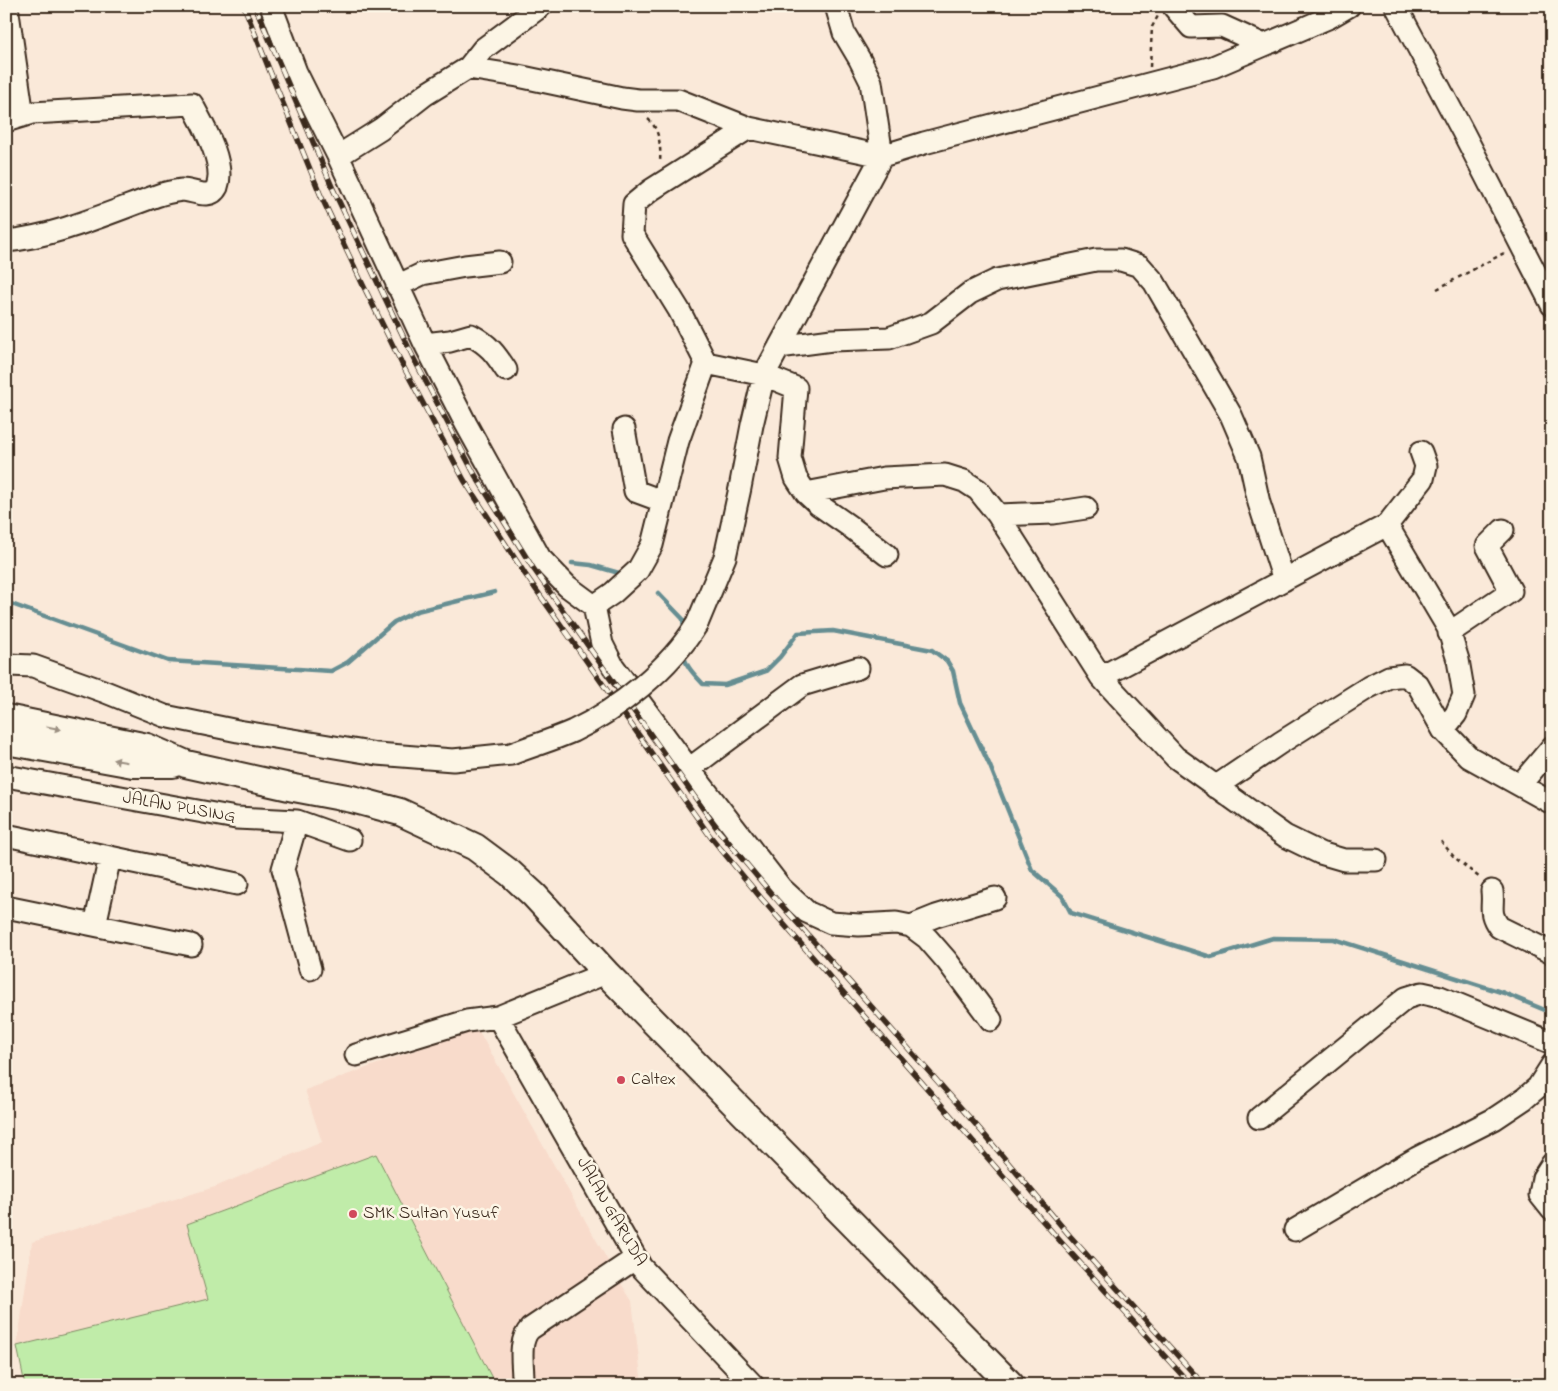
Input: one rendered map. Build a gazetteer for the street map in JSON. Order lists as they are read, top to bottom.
{
  "streets": {
    "street": ["JALAN PUSING", "JALAN GARUDA"]
  },
  "places": ["Caltex", "SMK Sultan Yusuf"]
}
